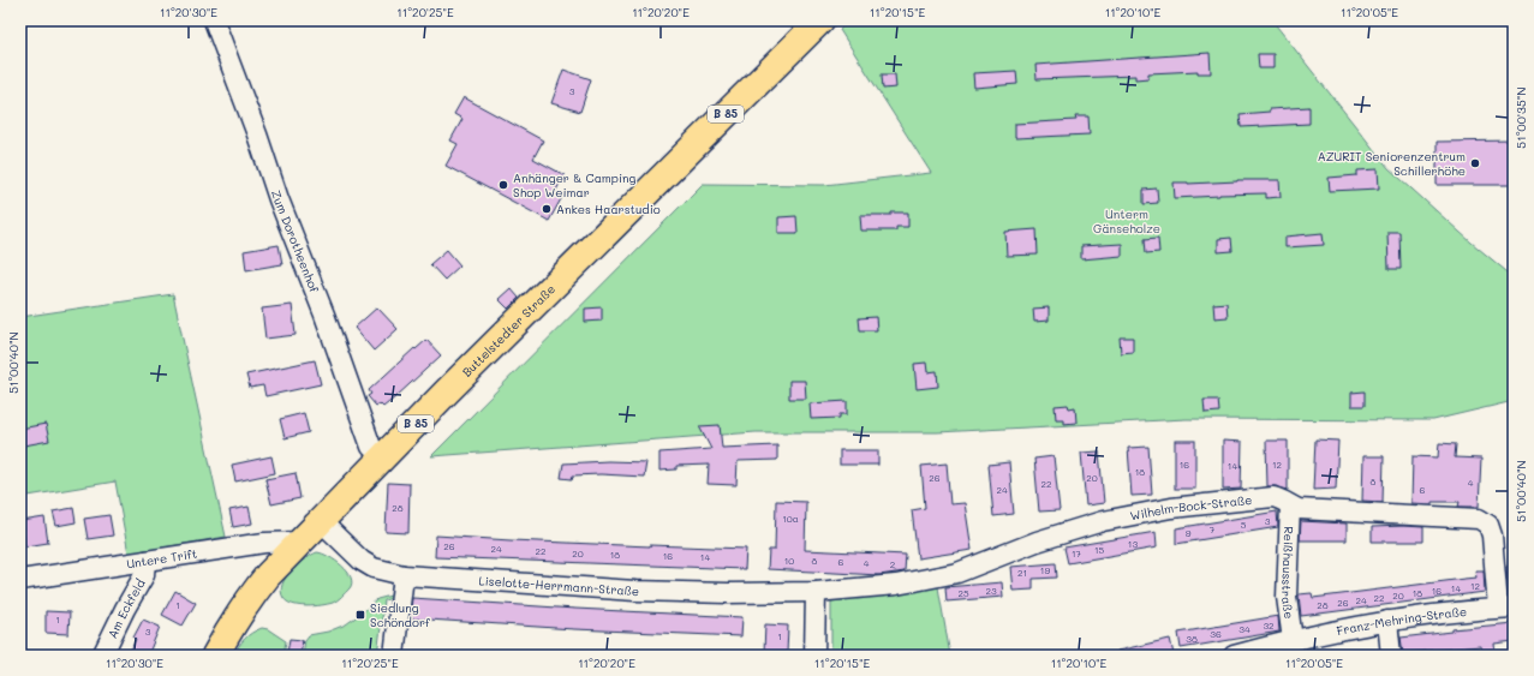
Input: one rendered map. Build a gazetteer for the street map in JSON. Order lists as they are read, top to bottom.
{
  "streets": {
    "main road": ["B 85", "Buttelstedter Straße"],
    "street": [
      "Zum Dorotheenhof",
      "Wilhelm-Bock-Straße",
      "Untere Trift",
      "Reißhausstraße",
      "Liselotte-Herrmann-Straße",
      "Am Eckfeld",
      "Franz-Mehring-Straße"
    ]
  },
  "crossings": [
    ["Zum Dorotheenhof", "Buttelstedter Straße"],
    ["Buttelstedter Straße", "Untere Trift"],
    ["Buttelstedter Straße", "Liselotte-Herrmann-Straße"],
    ["Wilhelm-Bock-Straße", "Reißhausstraße"],
    ["Wilhelm-Bock-Straße", "Liselotte-Herrmann-Straße"],
    ["Wilhelm-Bock-Straße", "Franz-Mehring-Straße"],
    ["Untere Trift", "Am Eckfeld"],
    ["Reißhausstraße", "Franz-Mehring-Straße"]
  ],
  "parks": ["Unterm Gänseholze"],
  "places": {
    "other": ["AZURIT Seniorenzentrum Schillerhöhe", "Anhänger & Camping Shop Weimar", "Ankes Haarstudio"],
    "transit": ["Siedlung Schöndorf"]
  },
  "house_numbers": [
    "3",
    "16",
    "12",
    "14",
    "18",
    "26",
    "20",
    "8",
    "4",
    "22",
    "24",
    "6",
    "28",
    "10a",
    "3",
    "5",
    "7",
    "9",
    "13",
    "26",
    "24",
    "15",
    "22",
    "20",
    "17",
    "18",
    "16",
    "14",
    "10",
    "8",
    "6",
    "4",
    "2",
    "19",
    "21",
    "12",
    "14",
    "23",
    "16",
    "25",
    "18",
    "20",
    "22",
    "24",
    "26",
    "1",
    "28",
    "1",
    "32",
    "34",
    "3",
    "36",
    "1",
    "38"
  ],
  "coordinates": [
    "11°20'30\"E",
    "11°20'25\"E",
    "11°20'20\"E",
    "11°20'15\"E",
    "11°20'10\"E",
    "11°20'05\"E",
    "51°00'35\"N",
    "51°00'40\"N"
  ]
}
